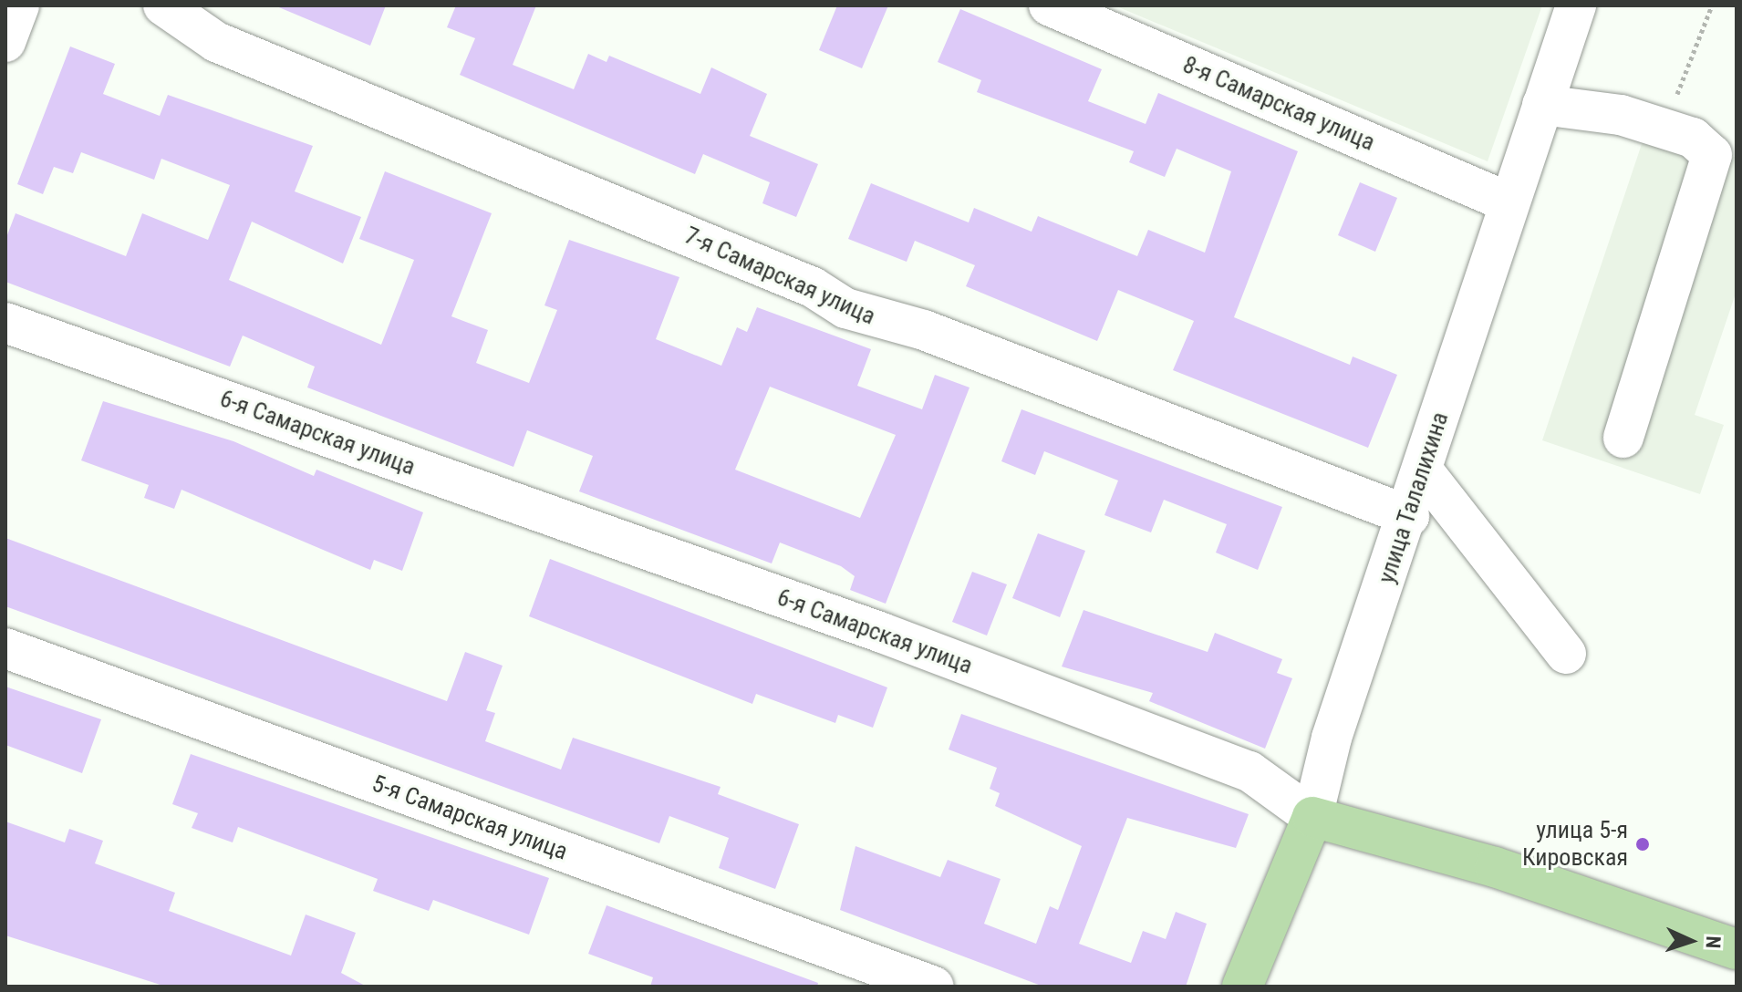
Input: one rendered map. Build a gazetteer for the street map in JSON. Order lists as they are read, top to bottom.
{
  "streets": {
    "main road": ["6-я Самарская улица", "улица Талалихина"],
    "street": ["8-я Самарская улица", "7-я Самарская улица", "5-я Самарская улица"]
  },
  "crossings": [
    ["8-я Самарская улица", "улица Талалихина"],
    ["7-я Самарская улица", "улица Талалихина"],
    ["6-я Самарская улица", "улица Талалихина"]
  ],
  "places": ["улица 5-я Кировская"],
  "north": "right"
}
